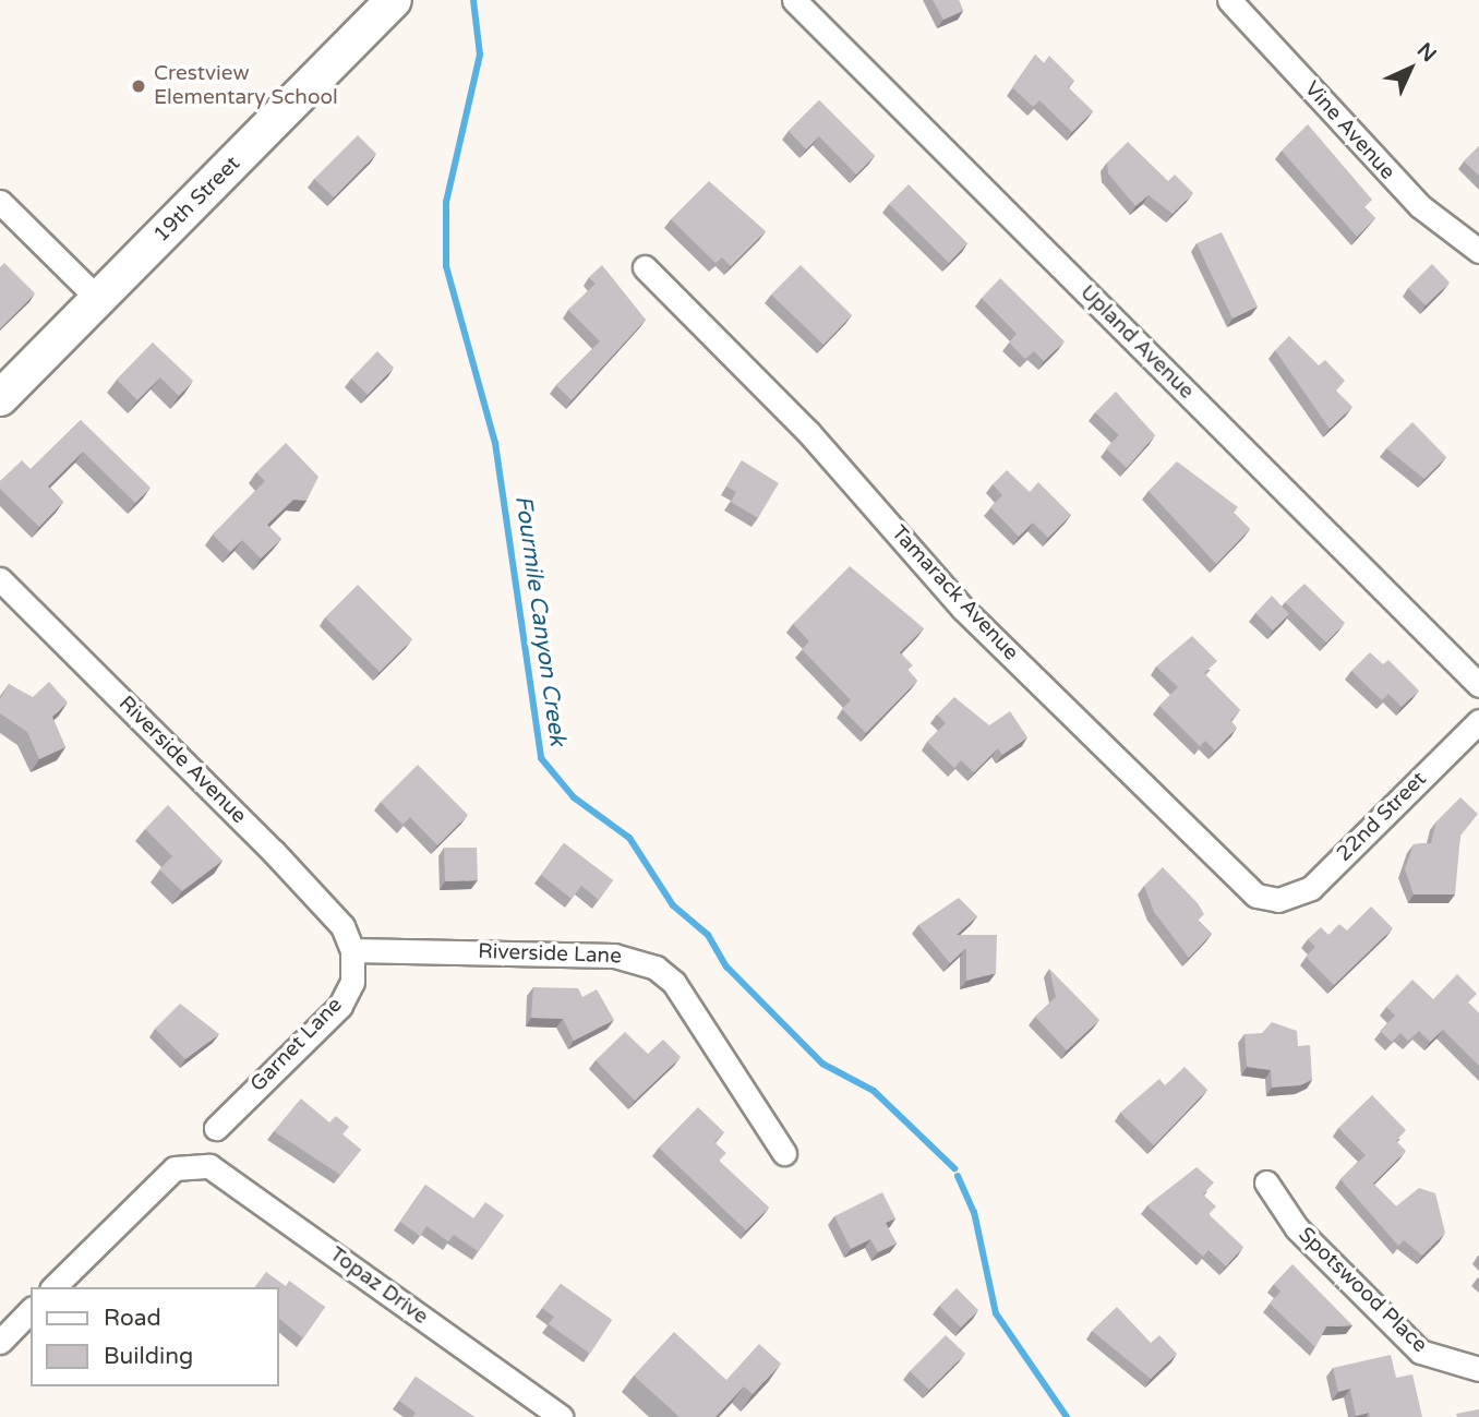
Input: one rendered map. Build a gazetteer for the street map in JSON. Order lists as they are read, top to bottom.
{
  "streets": {
    "street": [
      "Vine Avenue",
      "19th Street",
      "Upland Avenue",
      "Tamarack Avenue",
      "Riverside Avenue",
      "22nd Street",
      "Riverside Lane",
      "Garnet Lane",
      "Topaz Drive",
      "Spotswood Place"
    ]
  },
  "crossings": [
    ["Tamarack Avenue", "22nd Street"],
    ["Riverside Avenue", "Riverside Lane"],
    ["Riverside Avenue", "Garnet Lane"],
    ["Riverside Lane", "Garnet Lane"]
  ],
  "water": ["Fourmile Canyon Creek"],
  "places": ["Crestview Elementary School"],
  "legend": ["Road", "Building"],
  "north": "top right"
}
